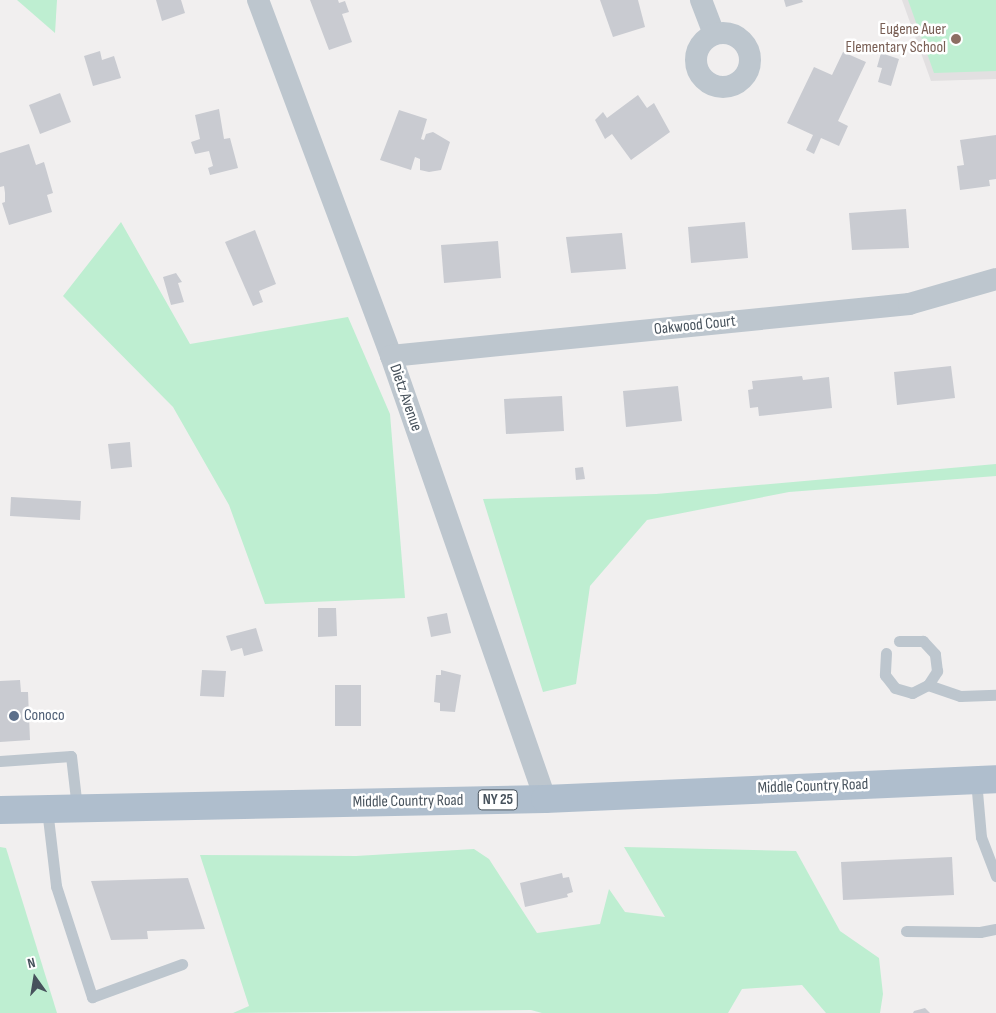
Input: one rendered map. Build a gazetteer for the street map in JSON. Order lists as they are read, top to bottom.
{
  "streets": {
    "main road": ["Middle Country Road", "NY 25"],
    "street": ["Oakwood Court", "Dietz Avenue"]
  },
  "crossings": [
    ["Oakwood Court", "Dietz Avenue"],
    ["Dietz Avenue", "Middle Country Road"]
  ],
  "places": ["Eugene Auer Elementary School", "Conoco"],
  "north": "top"
}
